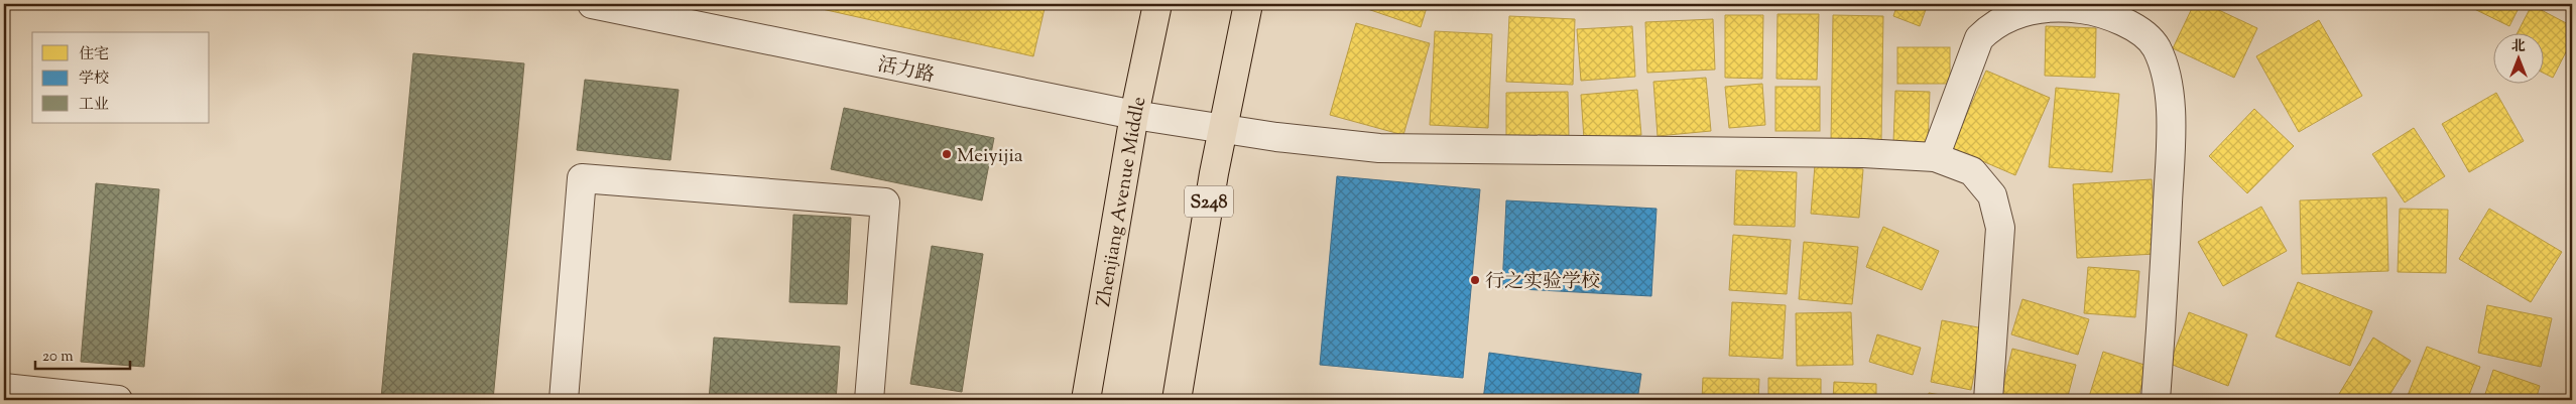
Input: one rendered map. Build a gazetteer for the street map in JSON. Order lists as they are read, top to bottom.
{
  "streets": {
    "main road": ["Zhenjiang Avenue Middle", "S248"],
    "street": ["活力路"]
  },
  "crossings": [
    ["活力路", "Zhenjiang Avenue Middle"],
    ["活力路", "S248"]
  ],
  "places": ["Meiyijia", "行之实验学校"],
  "legend": ["住宅", "学校", "工业"],
  "scale_bar": "20 m",
  "north": "top"
}
